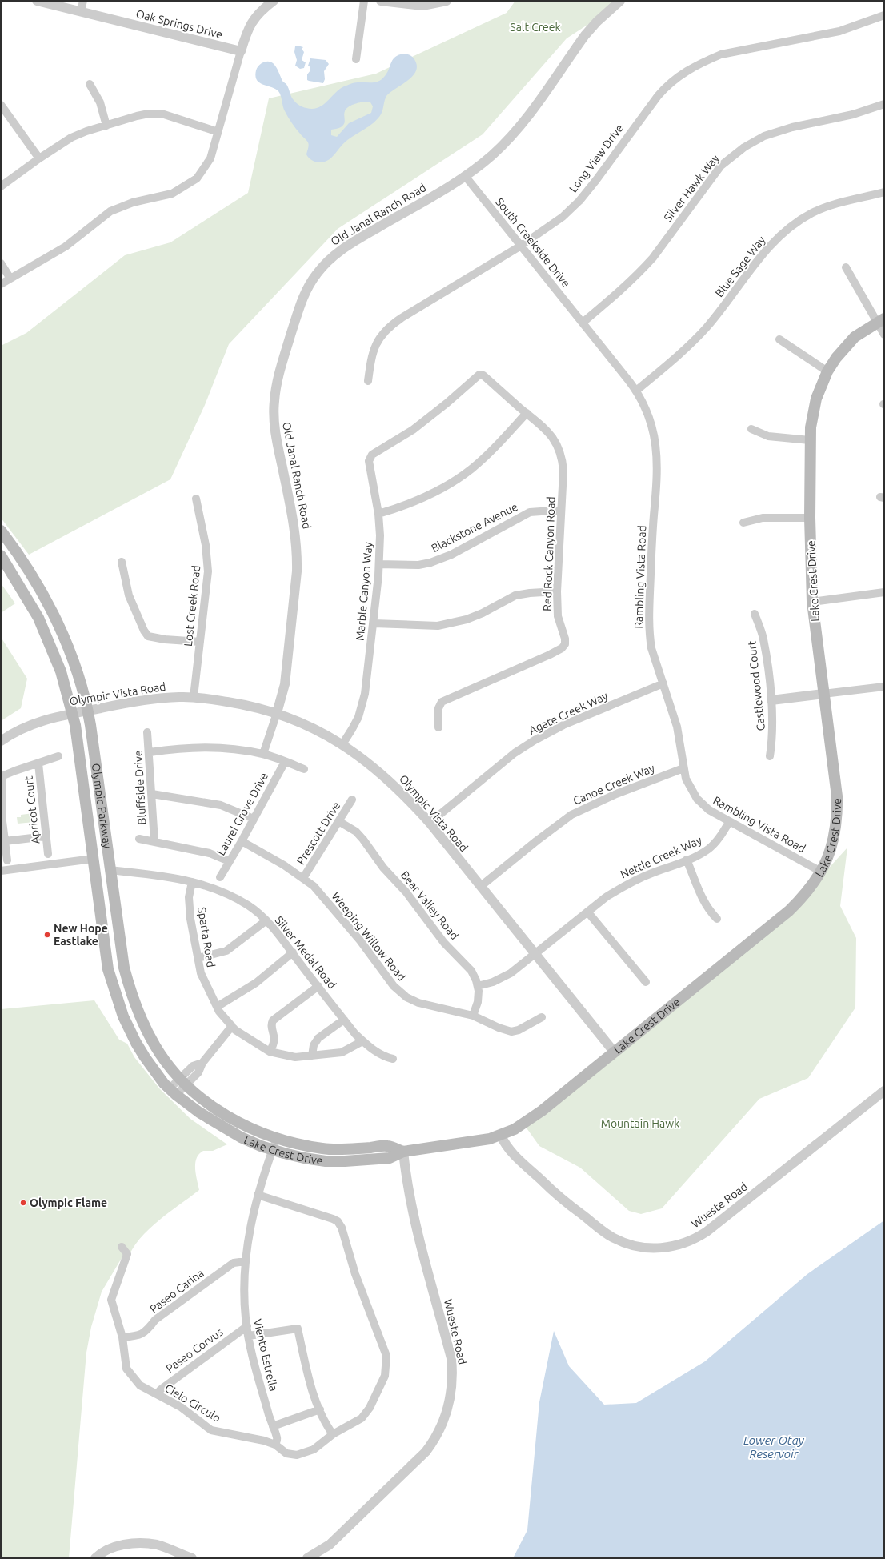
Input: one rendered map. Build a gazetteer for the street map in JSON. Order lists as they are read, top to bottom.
{
  "streets": {
    "main road": ["Lake Crest Drive", "Olympic Parkway"],
    "street": [
      "Oak Springs Drive",
      "Long View Drive",
      "Silver Hawk Way",
      "Old Janal Ranch Road",
      "South Creekside Drive",
      "Blue Sage Way",
      "Blackstone Avenue",
      "Red Rock Canyon Road",
      "Rambling Vista Road",
      "Marble Canyon Way",
      "Lost Creek Road",
      "Castlewood Court",
      "Olympic Vista Road",
      "Agate Creek Way",
      "Canoe Creek Way",
      "Bluffside Drive",
      "Apricot Court",
      "Laurel Grove Drive",
      "Prescott Drive",
      "Nettle Creek Way",
      "Bear Valley Road",
      "Weeping Willow Road",
      "Sparta Road",
      "Silver Medal Road",
      "Wueste Road",
      "Paseo Carina",
      "Paseo Corvus",
      "Viento Estrella",
      "Cielo Circulo"
    ]
  },
  "crossings": [
    ["Long View Drive", "South Creekside Drive"],
    ["Silver Hawk Way", "South Creekside Drive"],
    ["Silver Hawk Way", "Rambling Vista Road"],
    ["Old Janal Ranch Road", "South Creekside Drive"],
    ["Old Janal Ranch Road", "Olympic Vista Road"],
    ["South Creekside Drive", "Rambling Vista Road"],
    ["Blue Sage Way", "Rambling Vista Road"],
    ["Blackstone Avenue", "Red Rock Canyon Road"],
    ["Blackstone Avenue", "Marble Canyon Way"],
    ["Red Rock Canyon Road", "Marble Canyon Way"],
    ["Rambling Vista Road", "Lake Crest Drive"],
    ["Rambling Vista Road", "Agate Creek Way"],
    ["Rambling Vista Road", "Canoe Creek Way"],
    ["Rambling Vista Road", "Nettle Creek Way"],
    ["Lake Crest Drive", "Olympic Vista Road"],
    ["Lake Crest Drive", "Olympic Parkway"],
    ["Lake Crest Drive", "Wueste Road"],
    ["Lake Crest Drive", "Viento Estrella"],
    ["Marble Canyon Way", "Olympic Vista Road"],
    ["Lost Creek Road", "Olympic Vista Road"],
    ["Olympic Vista Road", "Agate Creek Way"],
    ["Olympic Vista Road", "Canoe Creek Way"],
    ["Olympic Vista Road", "Olympic Parkway"],
    ["Olympic Vista Road", "Nettle Creek Way"],
    ["Olympic Parkway", "Silver Medal Road"],
    ["Laurel Grove Drive", "Weeping Willow Road"],
    ["Prescott Drive", "Bear Valley Road"],
    ["Prescott Drive", "Weeping Willow Road"],
    ["Nettle Creek Way", "Bear Valley Road"],
    ["Bear Valley Road", "Weeping Willow Road"],
    ["Sparta Road", "Silver Medal Road"],
    ["Paseo Carina", "Viento Estrella"],
    ["Paseo Carina", "Cielo Circulo"],
    ["Paseo Corvus", "Viento Estrella"],
    ["Paseo Corvus", "Cielo Circulo"],
    ["Viento Estrella", "Cielo Circulo"]
  ],
  "water": ["Lower Otay Reservoir"],
  "parks": ["Salt Creek", "Mountain Hawk"],
  "places": ["New Hope Eastlake", "Olympic Flame"]
}
